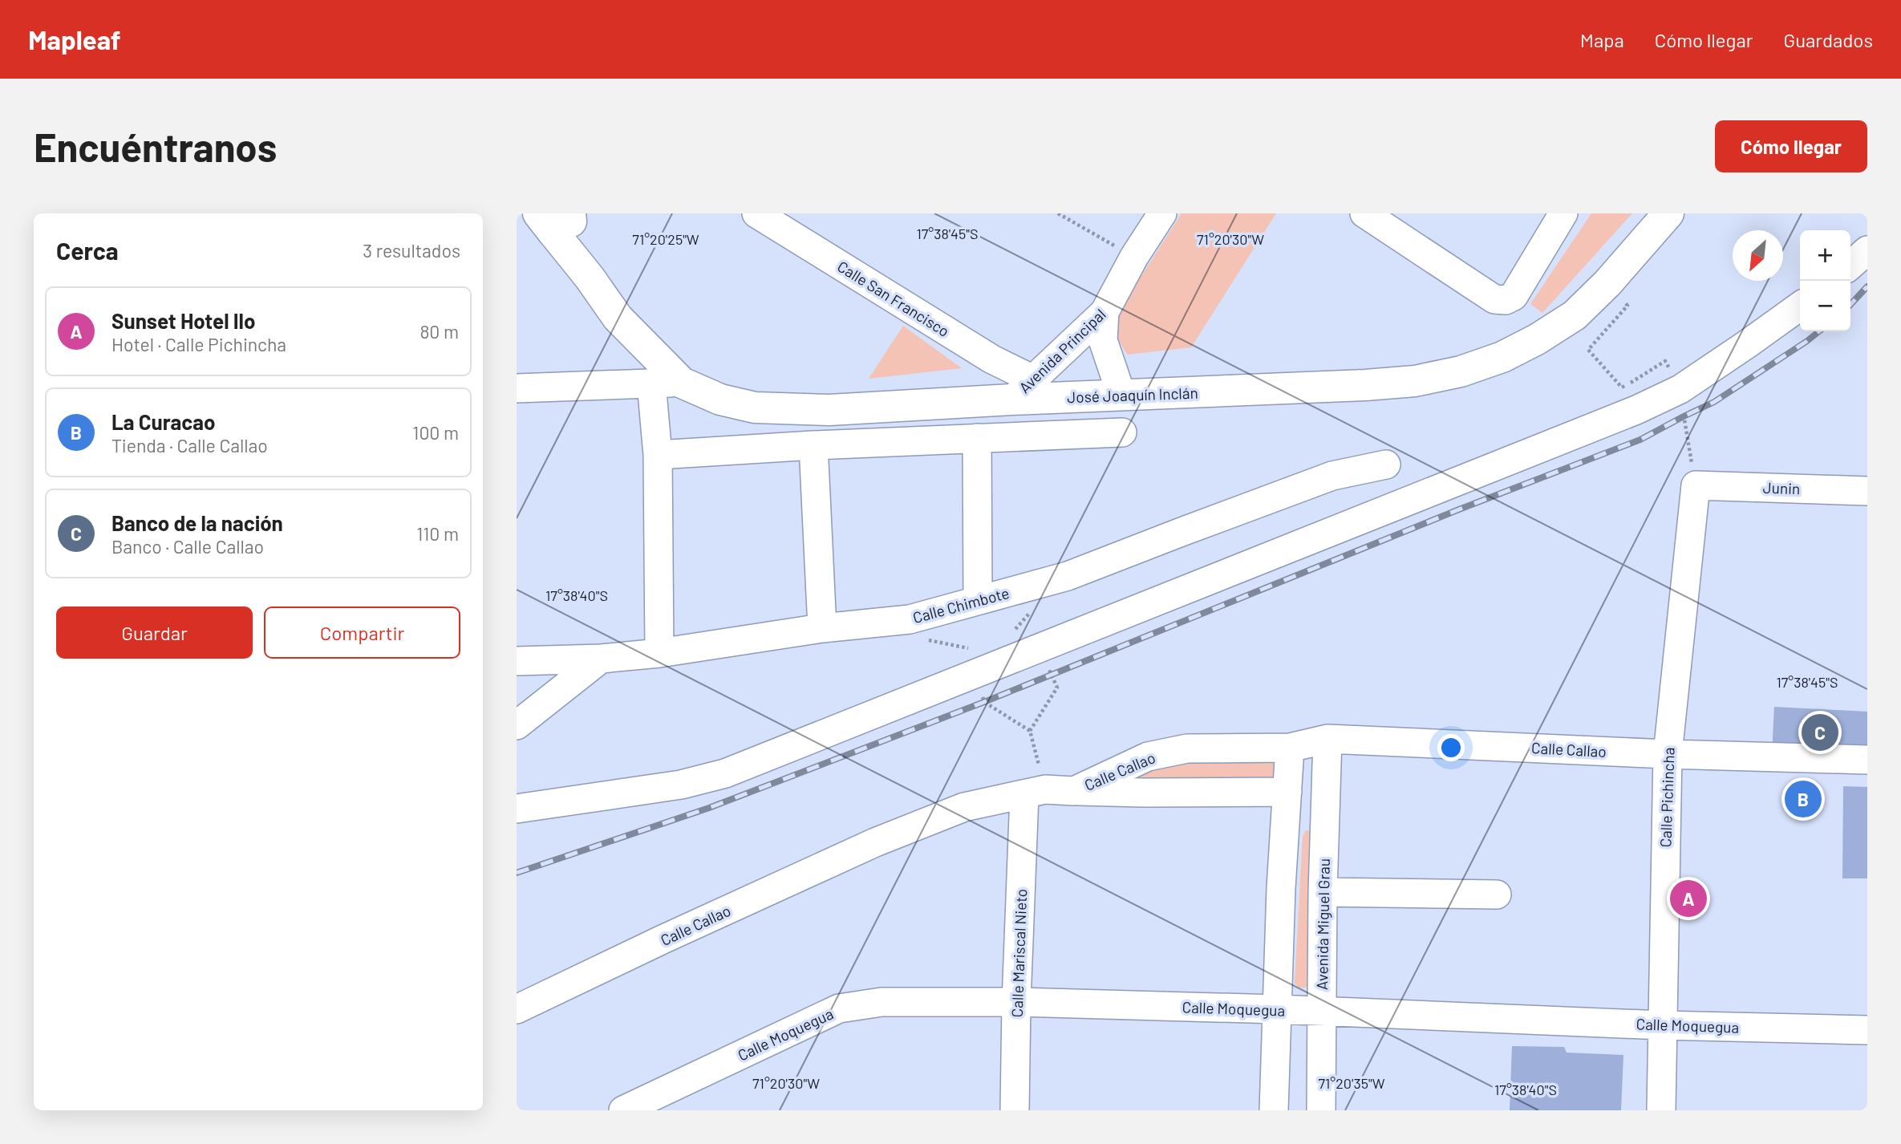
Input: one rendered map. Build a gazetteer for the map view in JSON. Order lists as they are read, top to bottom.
{
  "streets": {
    "main road": ["José Joaquín Inclán"],
    "street": [
      "Calle San Francisco",
      "Avenida Principal",
      "Junin",
      "Calle Chimbote",
      "Calle Callao",
      "Calle Pichincha",
      "Avenida Miguel Grau",
      "Calle Mariscal Nieto",
      "Calle Moquegua"
    ]
  },
  "crossings": [
    ["Calle San Francisco", "Avenida Principal"],
    ["Calle San Francisco", "José Joaquín Inclán"],
    ["Avenida Principal", "José Joaquín Inclán"],
    ["Junin", "Calle Pichincha"],
    ["Calle Callao", "Calle Pichincha"],
    ["Calle Callao", "Avenida Miguel Grau"],
    ["Calle Callao", "Calle Mariscal Nieto"],
    ["Calle Pichincha", "Calle Moquegua"],
    ["Avenida Miguel Grau", "Calle Moquegua"],
    ["Calle Mariscal Nieto", "Calle Moquegua"]
  ],
  "north": "bottom left",
  "page": {
    "header": "Mapleaf",
    "nav": ["Mapa", "Cómo llegar", "Guardados"],
    "buttons": [
      "Cómo llegar",
      ["Guardar", "Compartir"]
    ],
    "title": "Encuéntranos",
    "heading": ["Cerca", "3 resultados"],
    "map_buttons": ["+", "−"],
    "list": [
      {
        "mark": "A",
        "name": "Sunset Hotel Ilo",
        "note": "Hotel · Calle Pichincha",
        "value": "80 m"
      },
      {
        "mark": "B",
        "name": "La Curacao",
        "note": "Tienda · Calle Callao",
        "value": "100 m"
      },
      {
        "mark": "C",
        "name": "Banco de la nación",
        "note": "Banco · Calle Callao",
        "value": "110 m"
      }
    ],
    "pins": ["C", "B", "A"]
  },
  "coordinates": [
    "17°38'45\"S",
    "71°20'25\"W",
    "71°20'30\"W",
    "17°38'40\"S",
    "71°20'35\"W"
  ]
}
